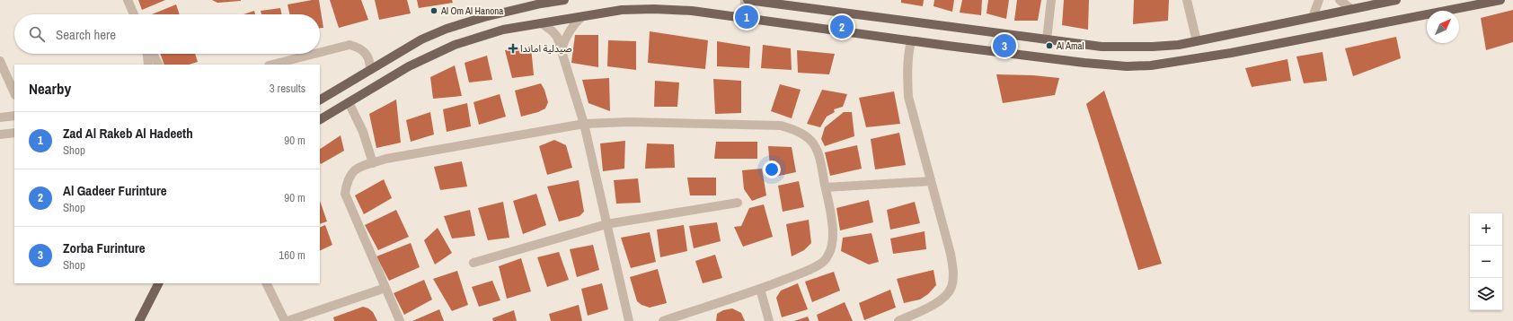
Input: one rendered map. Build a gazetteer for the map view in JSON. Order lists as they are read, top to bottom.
{
  "places": {
    "other": ["Al Om Al Hanona", "Al Amal"],
    "health": ["صيدلية اماندا"]
  },
  "north": "top right",
  "page": {
    "pins": ["1", "2", "3"],
    "search": "Search here",
    "heading": ["Nearby", "3 results"],
    "list": [
      {
        "mark": "1",
        "name": "Zad Al Rakeb Al Hadeeth",
        "note": "Shop",
        "value": "90 m"
      },
      {
        "mark": "2",
        "name": "Al Gadeer Furinture",
        "note": "Shop",
        "value": "90 m"
      },
      {
        "mark": "3",
        "name": "Zorba Furinture",
        "note": "Shop",
        "value": "160 m"
      }
    ],
    "map_buttons": ["+", "−"]
  }
}
